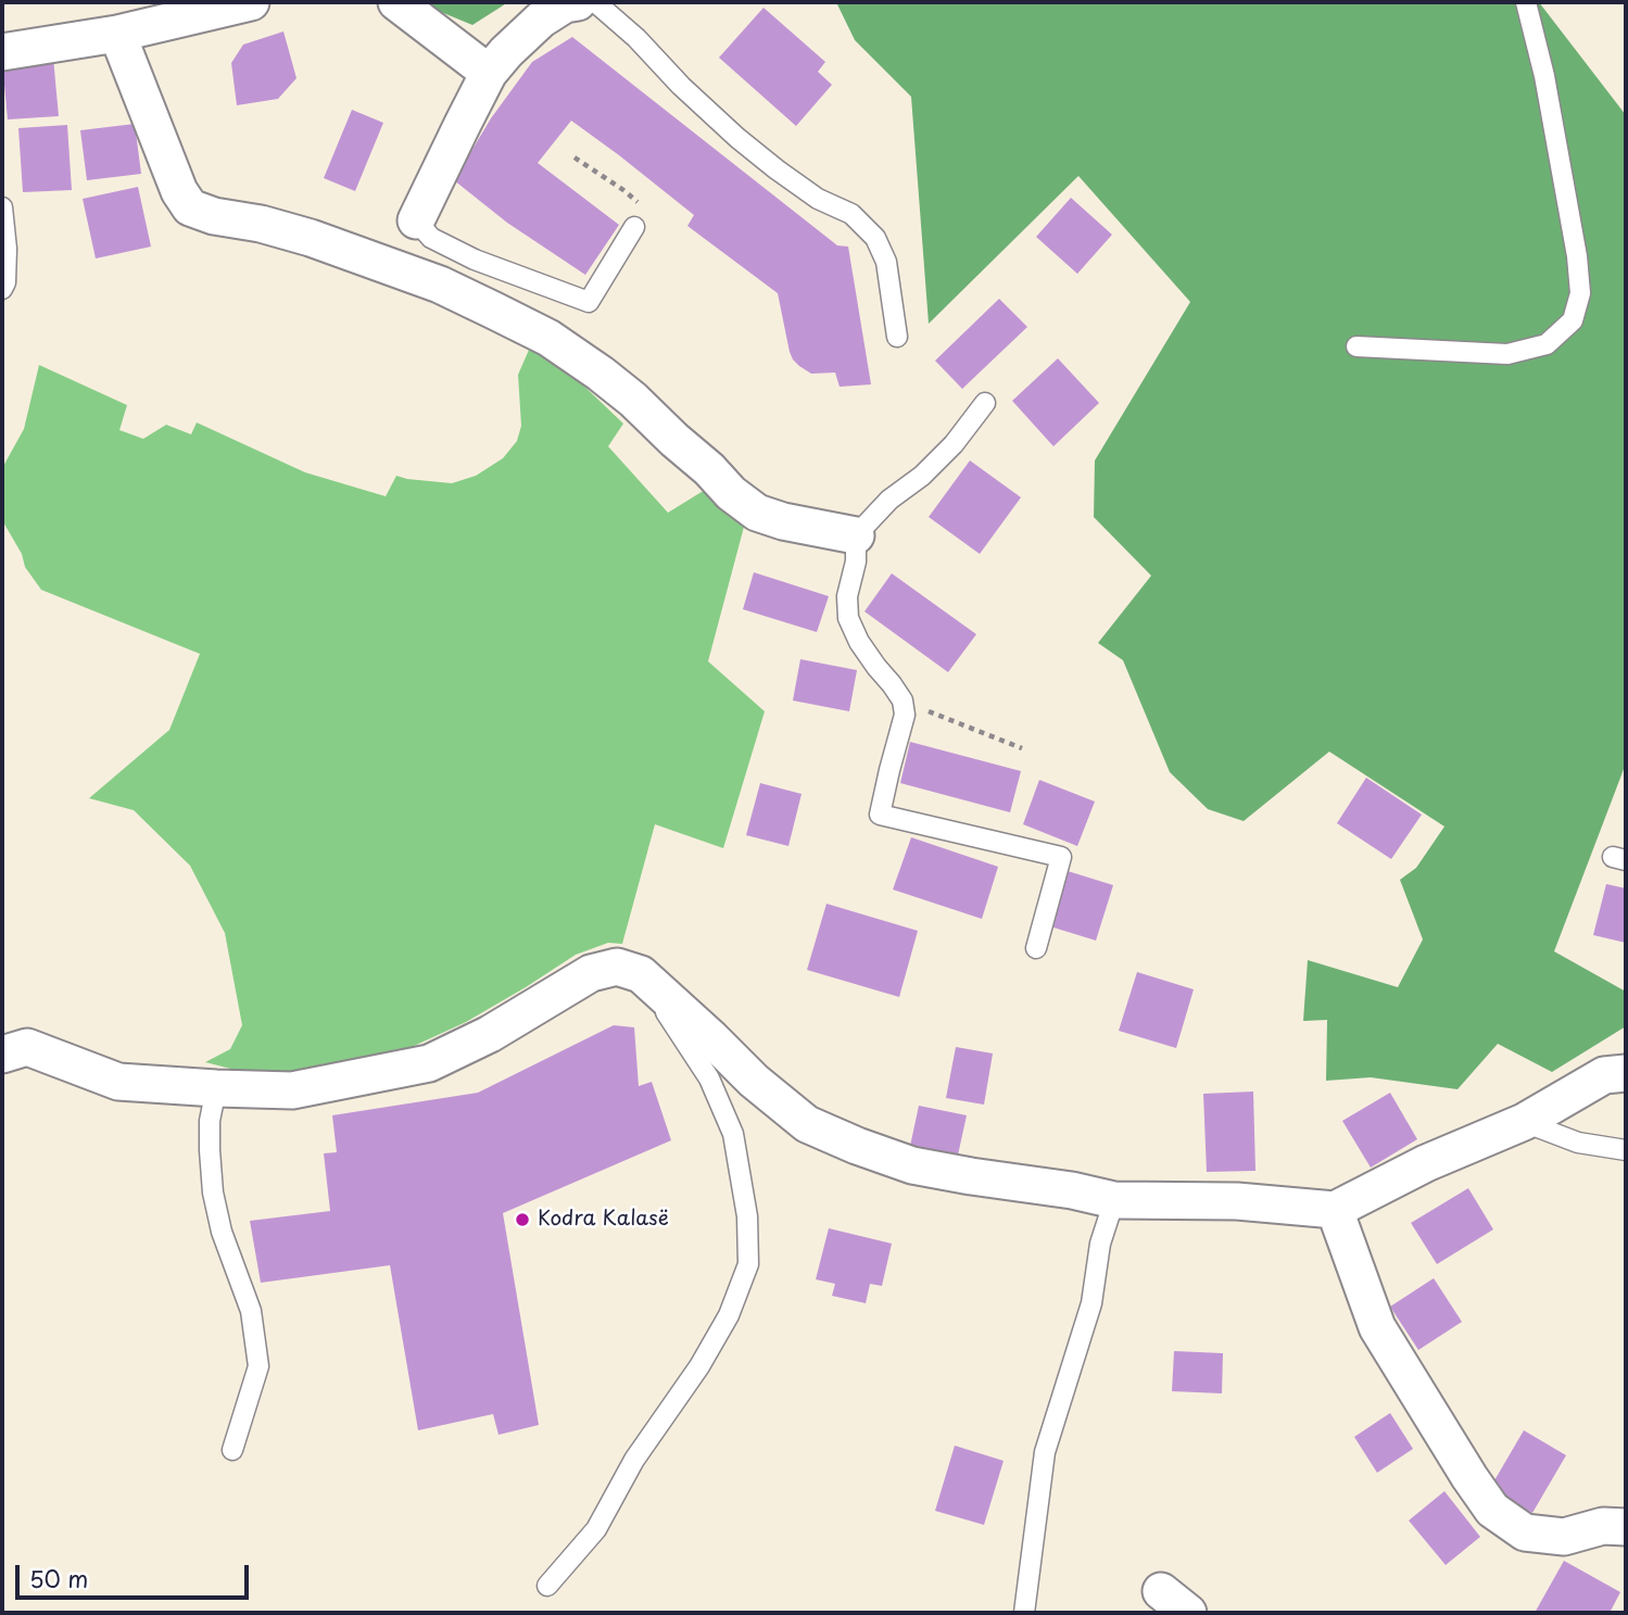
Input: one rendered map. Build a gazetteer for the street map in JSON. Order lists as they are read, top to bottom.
{
  "places": ["Kodra Kalasë"],
  "scale_bar": "50 m"
}
